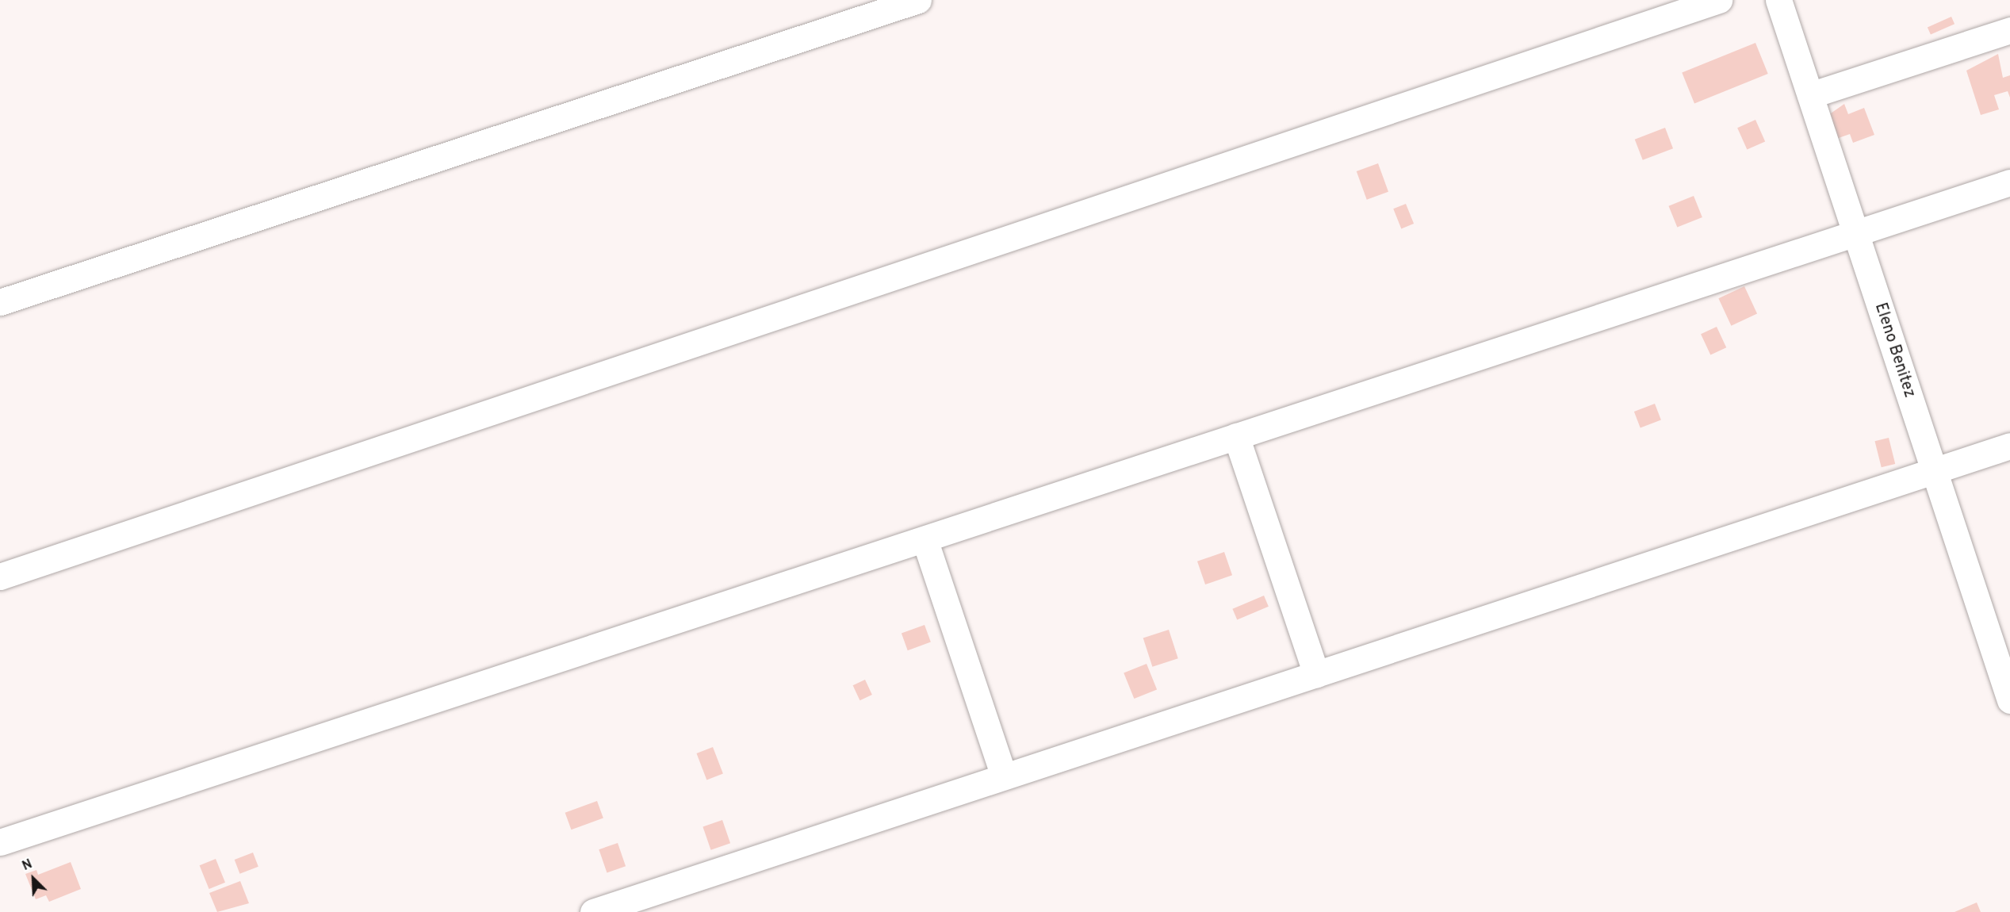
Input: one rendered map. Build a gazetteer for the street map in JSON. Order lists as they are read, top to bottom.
{
  "streets": {
    "street": ["Eleno Benitez"]
  },
  "north": "top left"
}
